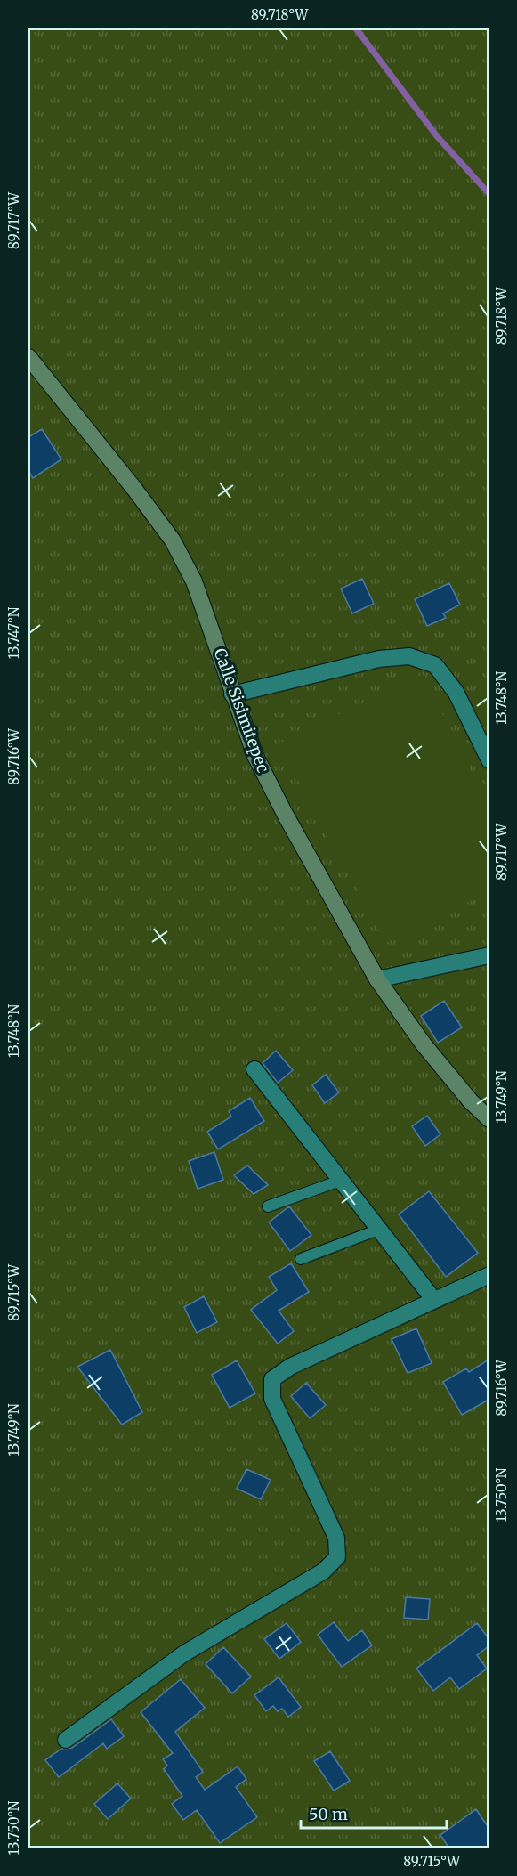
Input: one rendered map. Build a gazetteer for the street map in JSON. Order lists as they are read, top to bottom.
{
  "streets": {
    "street": ["Calle Sisimitepec"]
  },
  "scale_bar": "50 m",
  "coordinates": [
    "89.718°W",
    "89.717°W",
    "13.747°N",
    "13.748°N",
    "89.716°W",
    "13.749°N",
    "89.715°W",
    "13.750°N"
  ]
}
